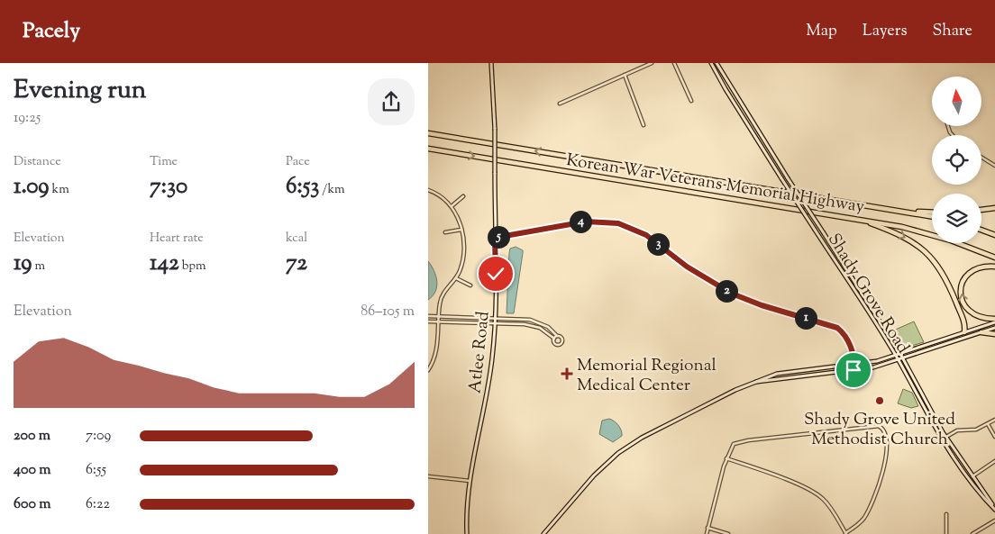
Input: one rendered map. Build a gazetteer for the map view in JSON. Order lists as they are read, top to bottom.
{
  "streets": {
    "highway": ["Korean War Veterans Memorial Highway"],
    "main road": ["Shady Grove Road", "Atlee Road"]
  },
  "places": {
    "health": ["Memorial Regional Medical Center"],
    "other": ["Shady Grove United Methodist Church"]
  },
  "north": "top",
  "page": {
    "header": "Pacely",
    "nav": ["Map", "Layers", "Share"],
    "heading": ["Evening run", "19:25"],
    "stats": [
      ["Distance", "1.09 km"],
      ["Time", "7:30"],
      ["Pace", "6:53 /km"],
      ["Elevation", "19 m"],
      ["Heart rate", "142 bpm"],
      ["kcal", "72"]
    ],
    "pins": [
      "4",
      "5",
      "3",
      "2",
      "1"
    ],
    "chart": ["Elevation", "86–105 m"],
    "list": [
      {
        "name": "200 m",
        "note": "7:09"
      },
      {
        "name": "400 m",
        "note": "6:55"
      },
      {
        "name": "600 m",
        "note": "6:22"
      }
    ]
  }
}
